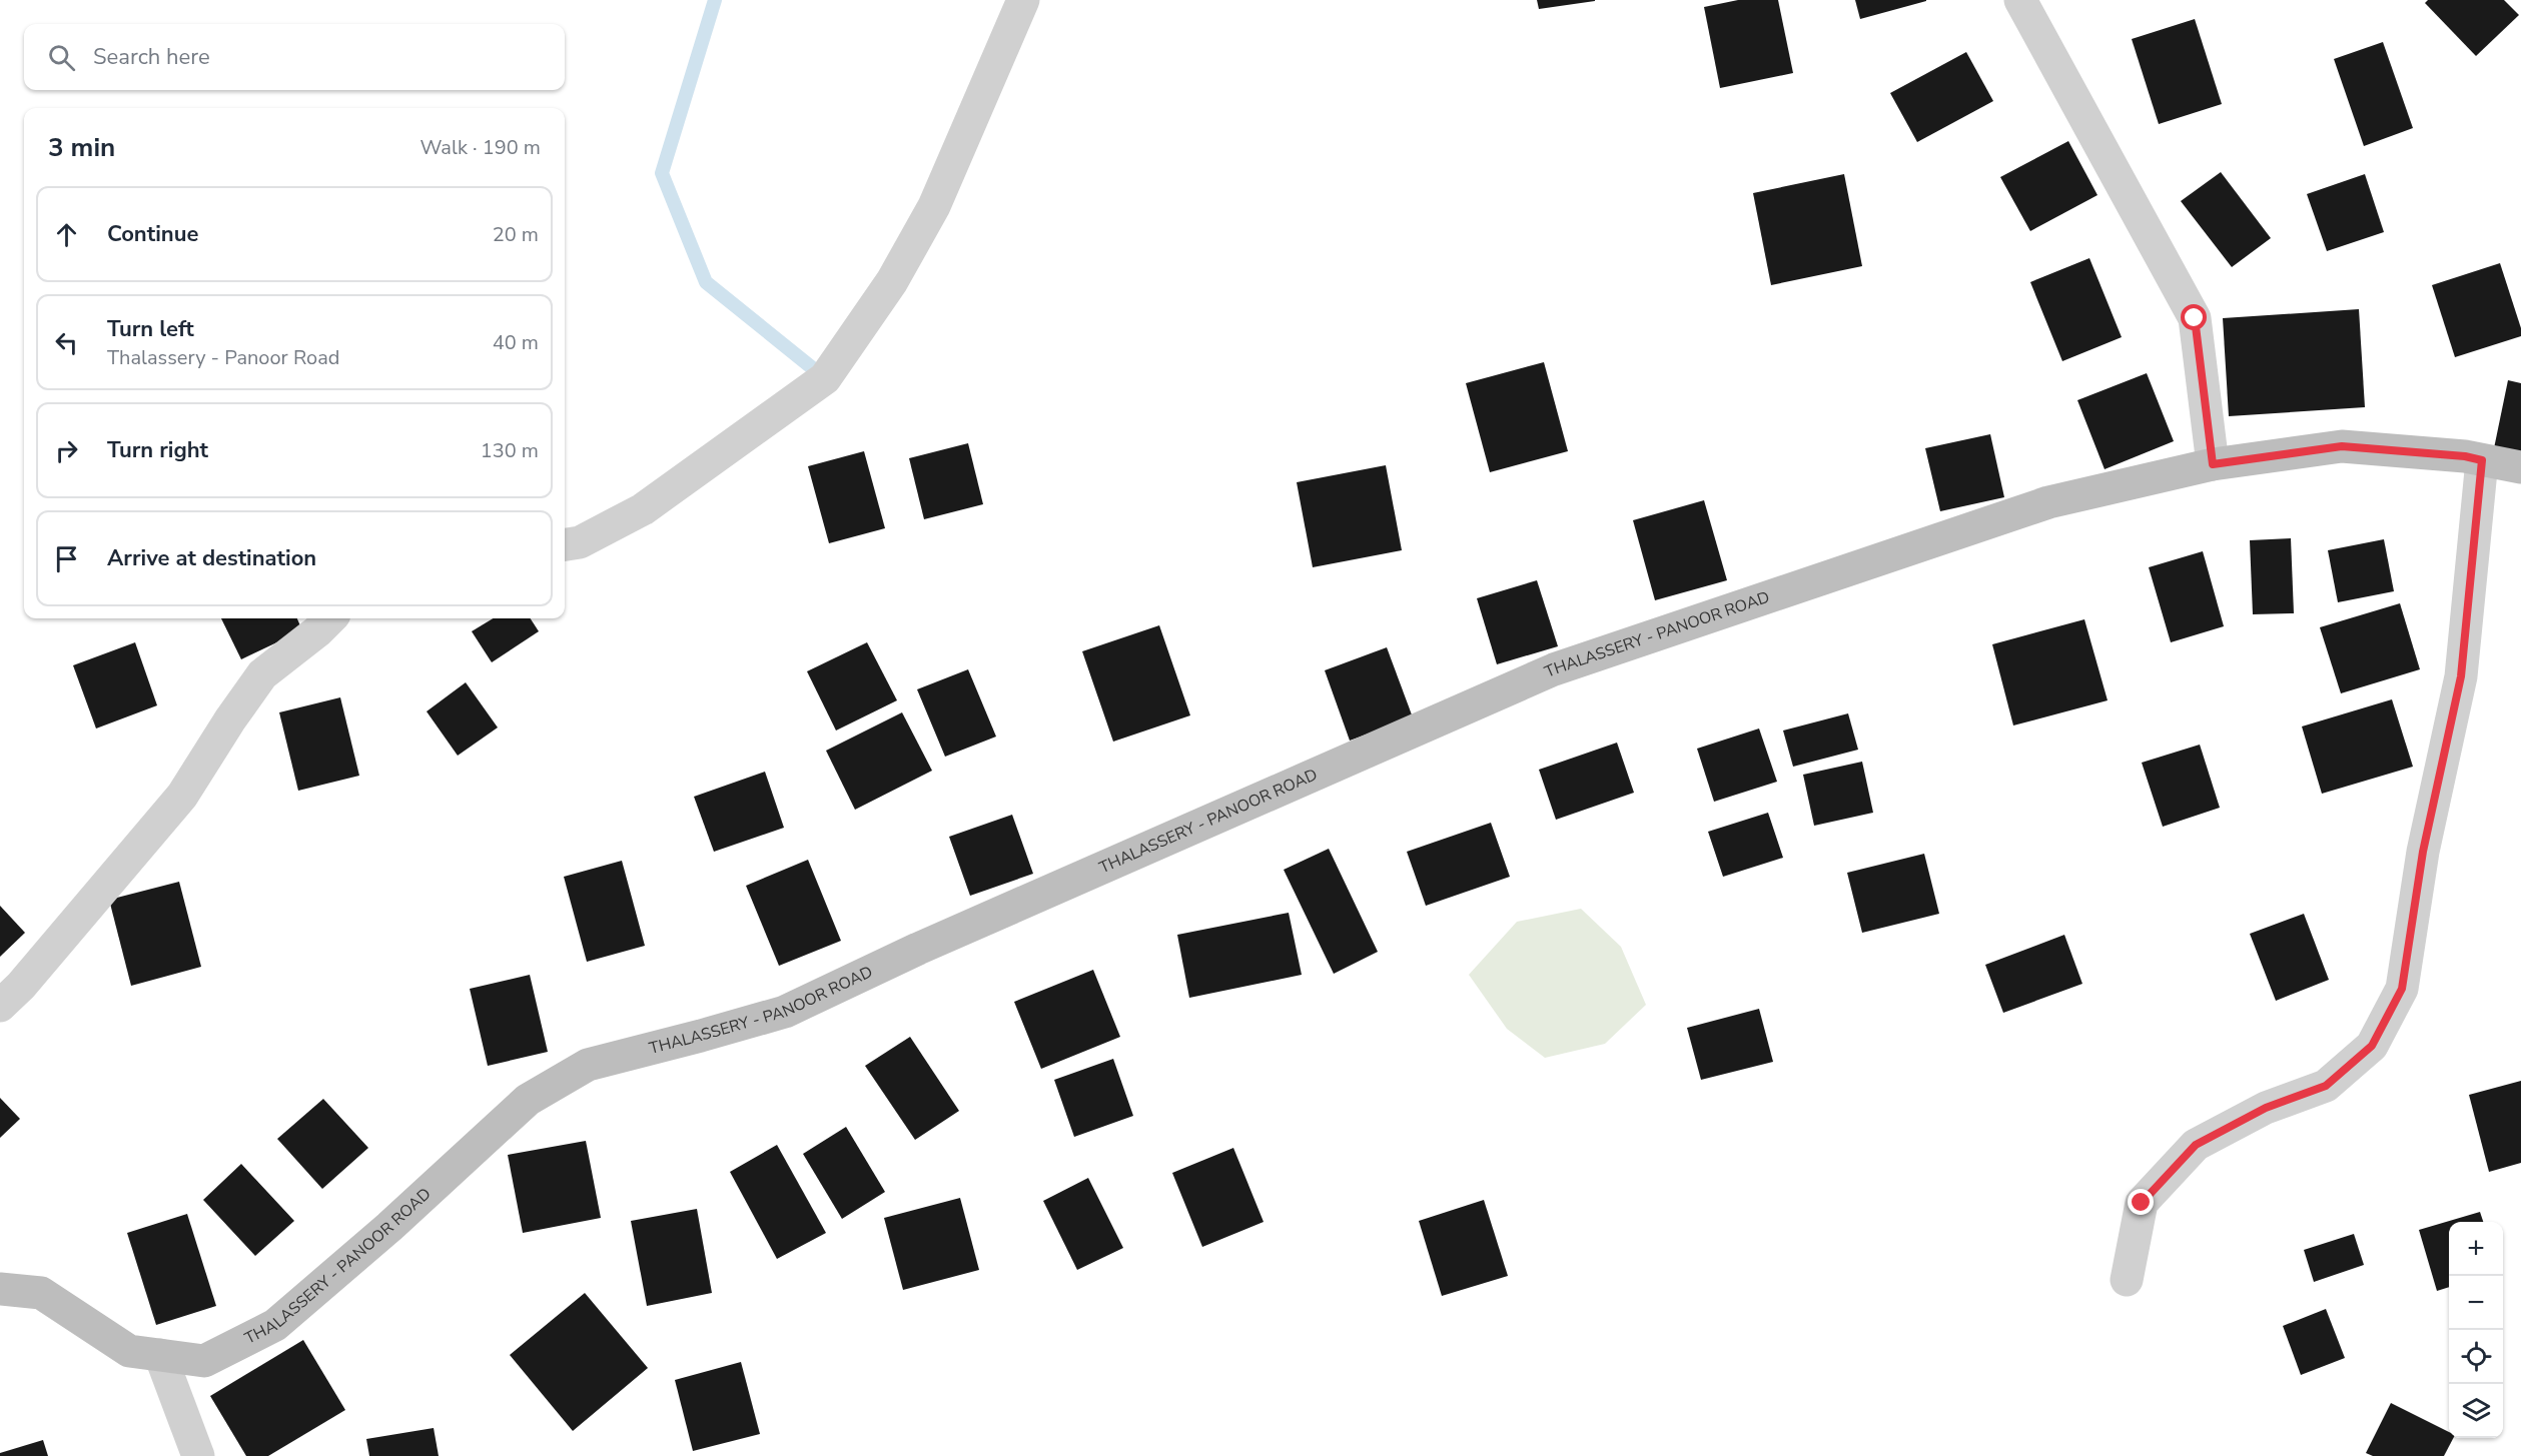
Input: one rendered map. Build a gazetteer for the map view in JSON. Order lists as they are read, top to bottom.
{
  "streets": {
    "main road": ["THALASSERY - PANOOR ROAD"]
  },
  "page": {
    "search": "Search here",
    "heading": ["3 min", "Walk · 190 m"],
    "list": [
      ["Continue", "20 m"],
      ["Turn left", "Thalassery - Panoor Road", "40 m"],
      ["Turn right", "130 m"],
      "Arrive at destination"
    ],
    "map_buttons": ["+", "−"]
  }
}
